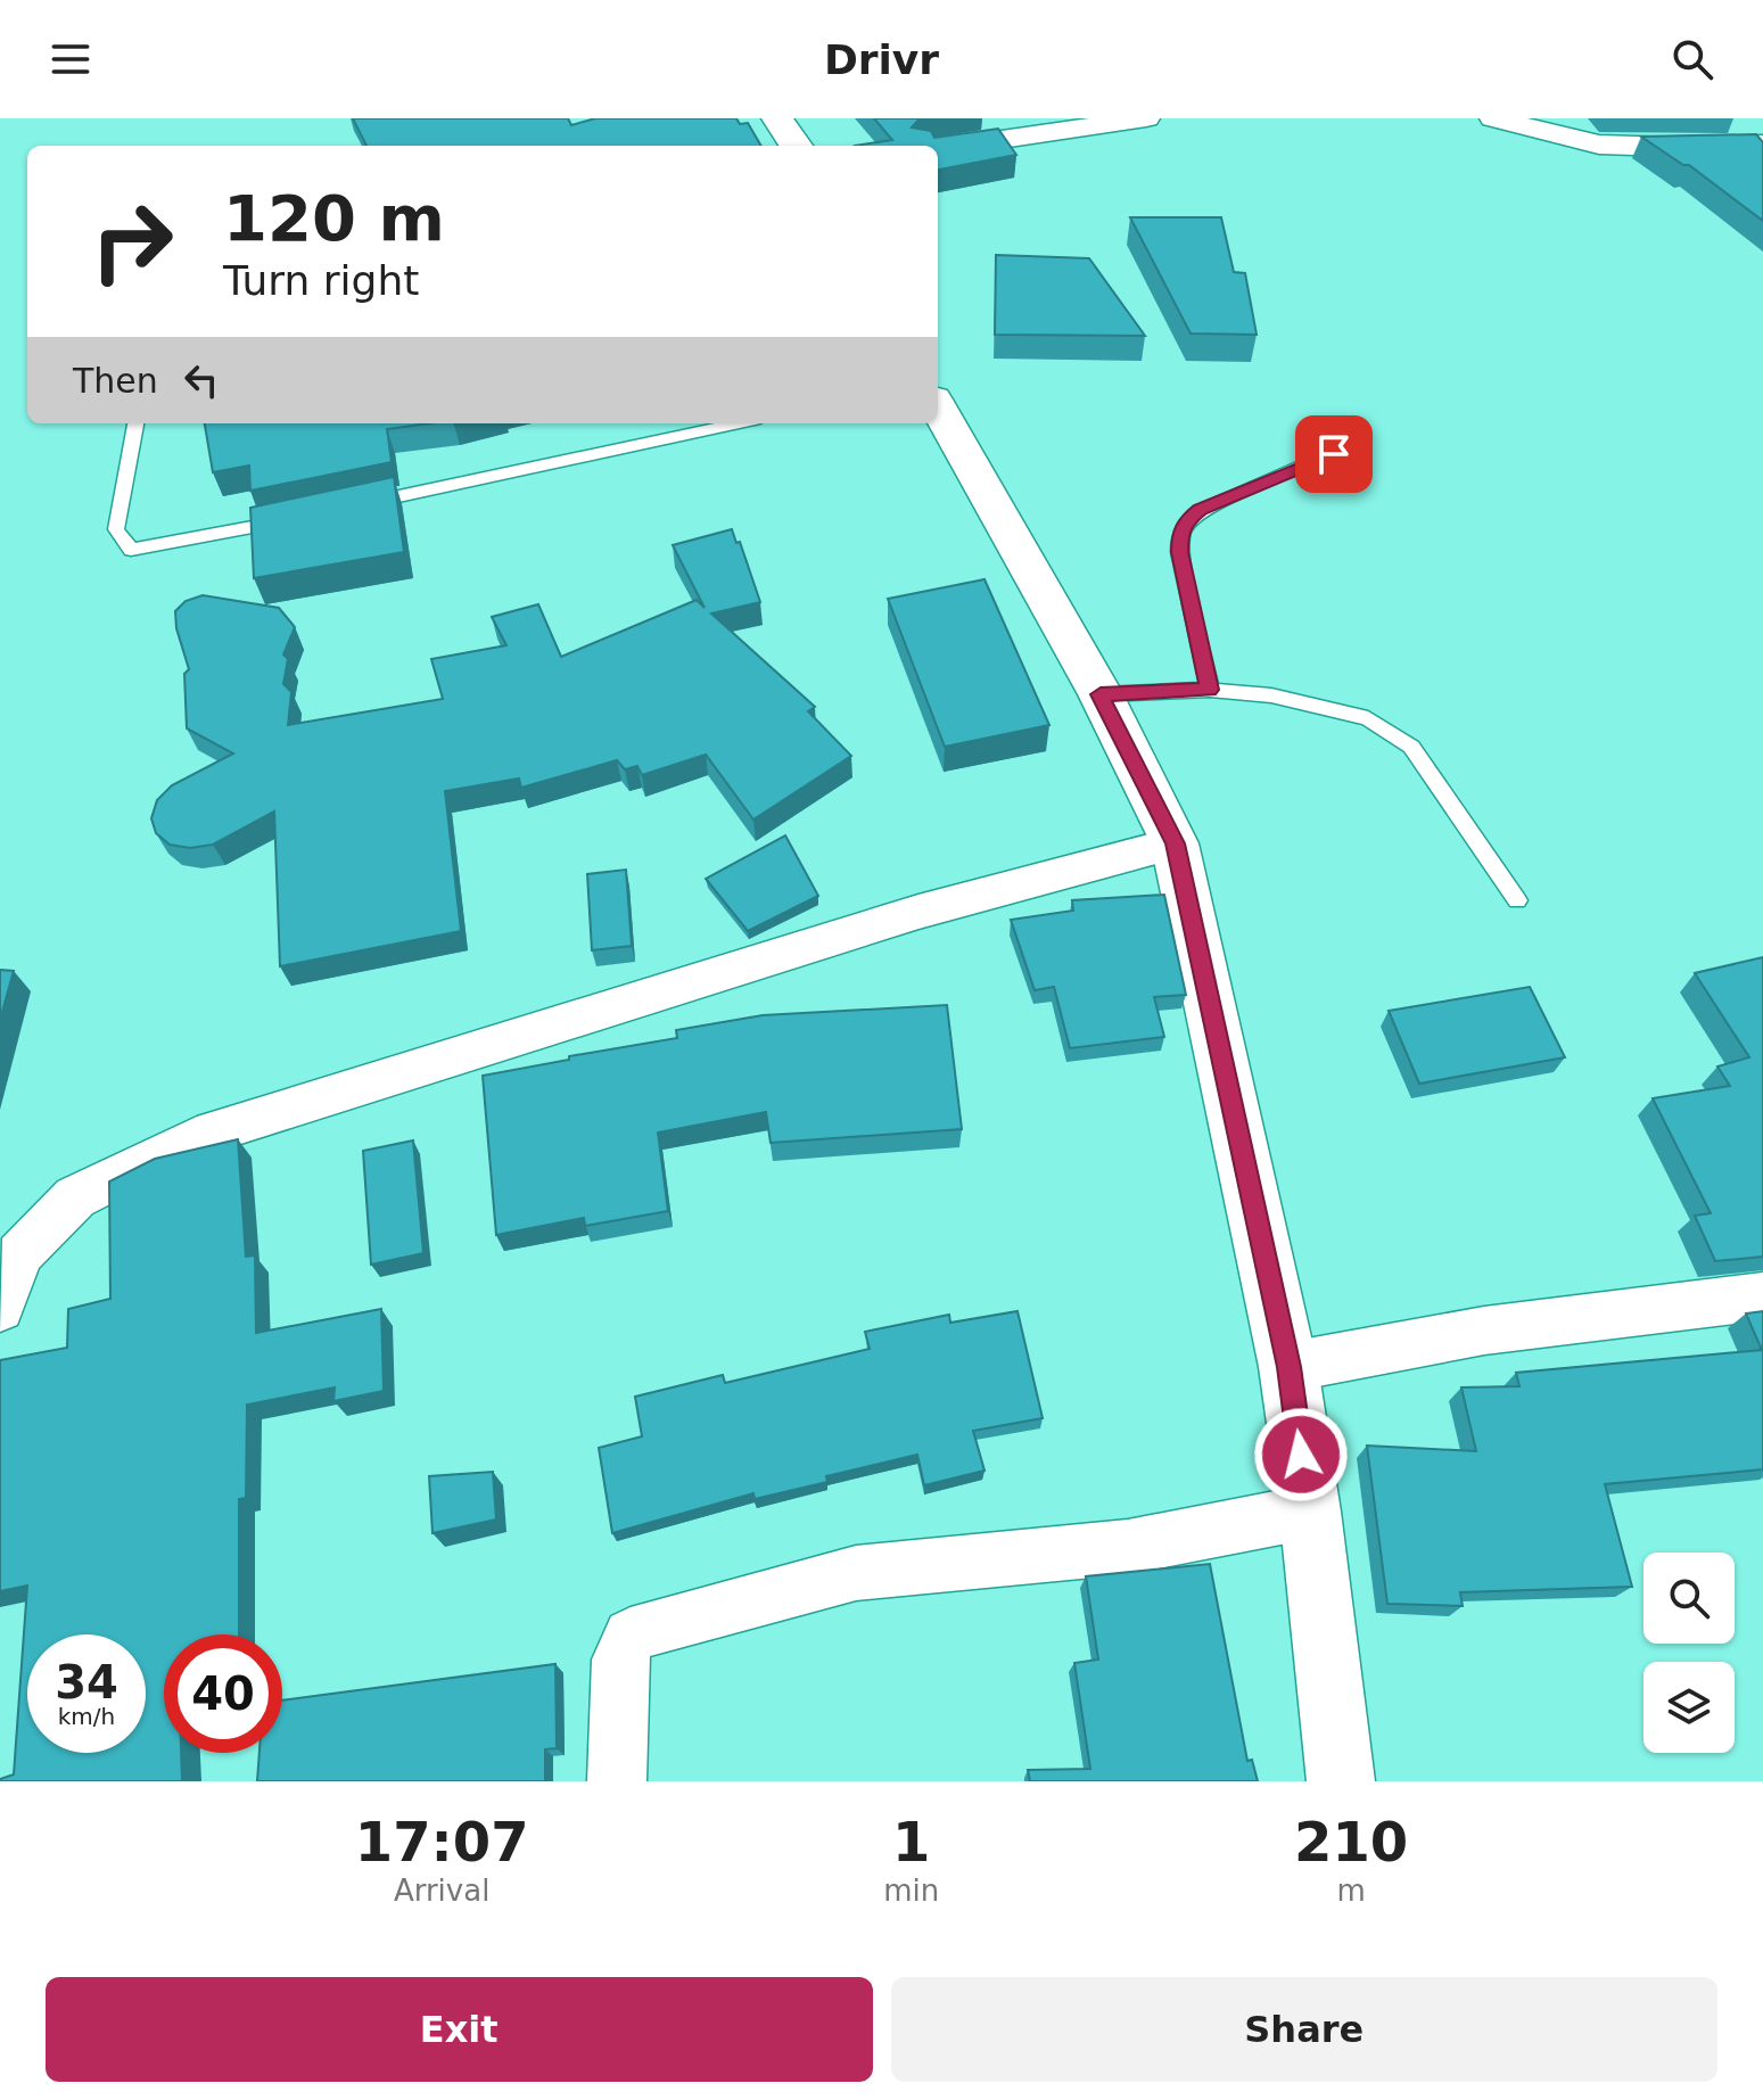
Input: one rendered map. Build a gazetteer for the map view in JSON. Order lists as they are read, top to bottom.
{
  "page": {
    "header": "Drivr",
    "turn": ["120 m", "Turn right"],
    "then": "Then",
    "speed": "34 km/h",
    "limit": "40",
    "eta": [
      "17:07",
      "Arrival",
      "1",
      "min",
      "210",
      "m"
    ],
    "buttons": ["Exit", "Share"]
  }
}
